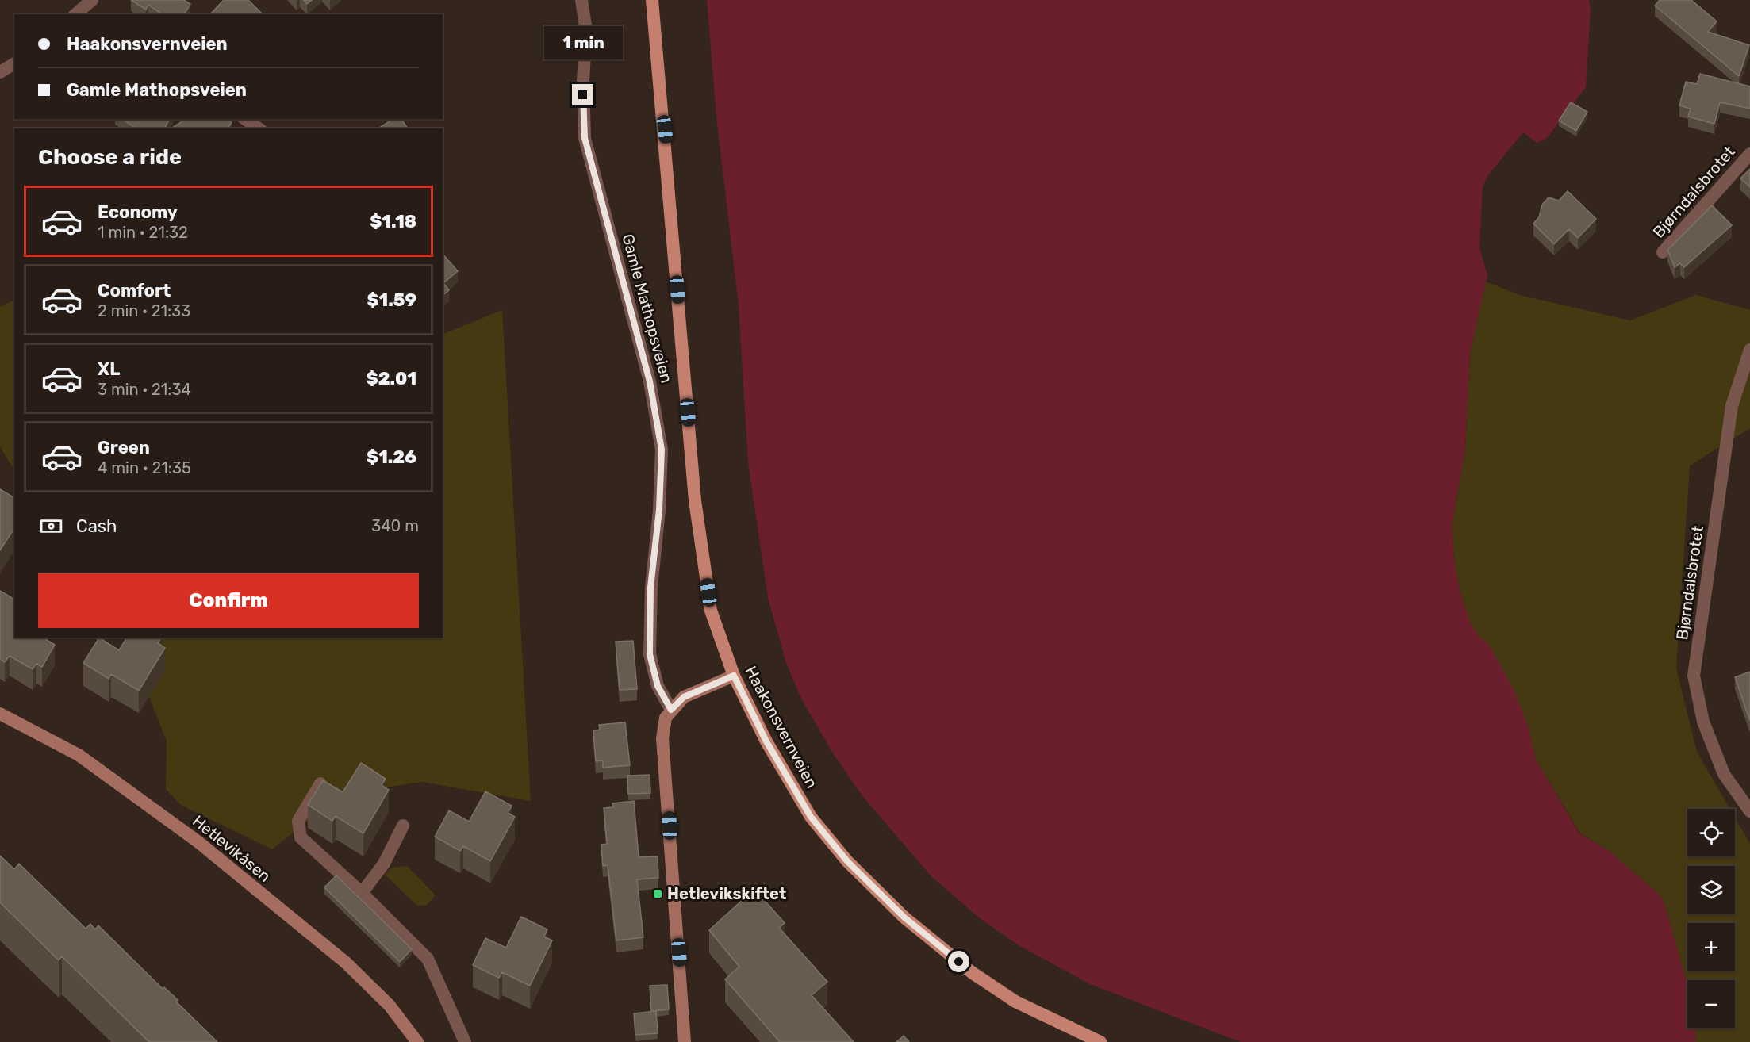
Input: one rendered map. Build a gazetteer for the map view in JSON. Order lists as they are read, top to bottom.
{
  "streets": {
    "main road": ["Haakonsvernveien", "Hetlevikåsen"],
    "street": ["Bjørndalsbrotet", "Gamle Mathopsveien"]
  },
  "places": {
    "transit": ["Hetlevikskiftet"]
  },
  "page": {
    "banner": ["Haakonsvernveien", "Gamle Mathopsveien"],
    "bubble": "1 min",
    "heading": "Choose a ride",
    "list": [
      {
        "name": "Economy",
        "note": "1 min · 21:32",
        "value": "$1.18"
      },
      {
        "name": "Comfort",
        "note": "2 min · 21:33",
        "value": "$1.59"
      },
      {
        "name": "XL",
        "note": "3 min · 21:34",
        "value": "$2.01"
      },
      {
        "name": "Green",
        "note": "4 min · 21:35",
        "value": "$1.26"
      }
    ],
    "pay": ["Cash", "340 m"],
    "buttons": "Confirm",
    "map_buttons": ["+", "−"]
  }
}
